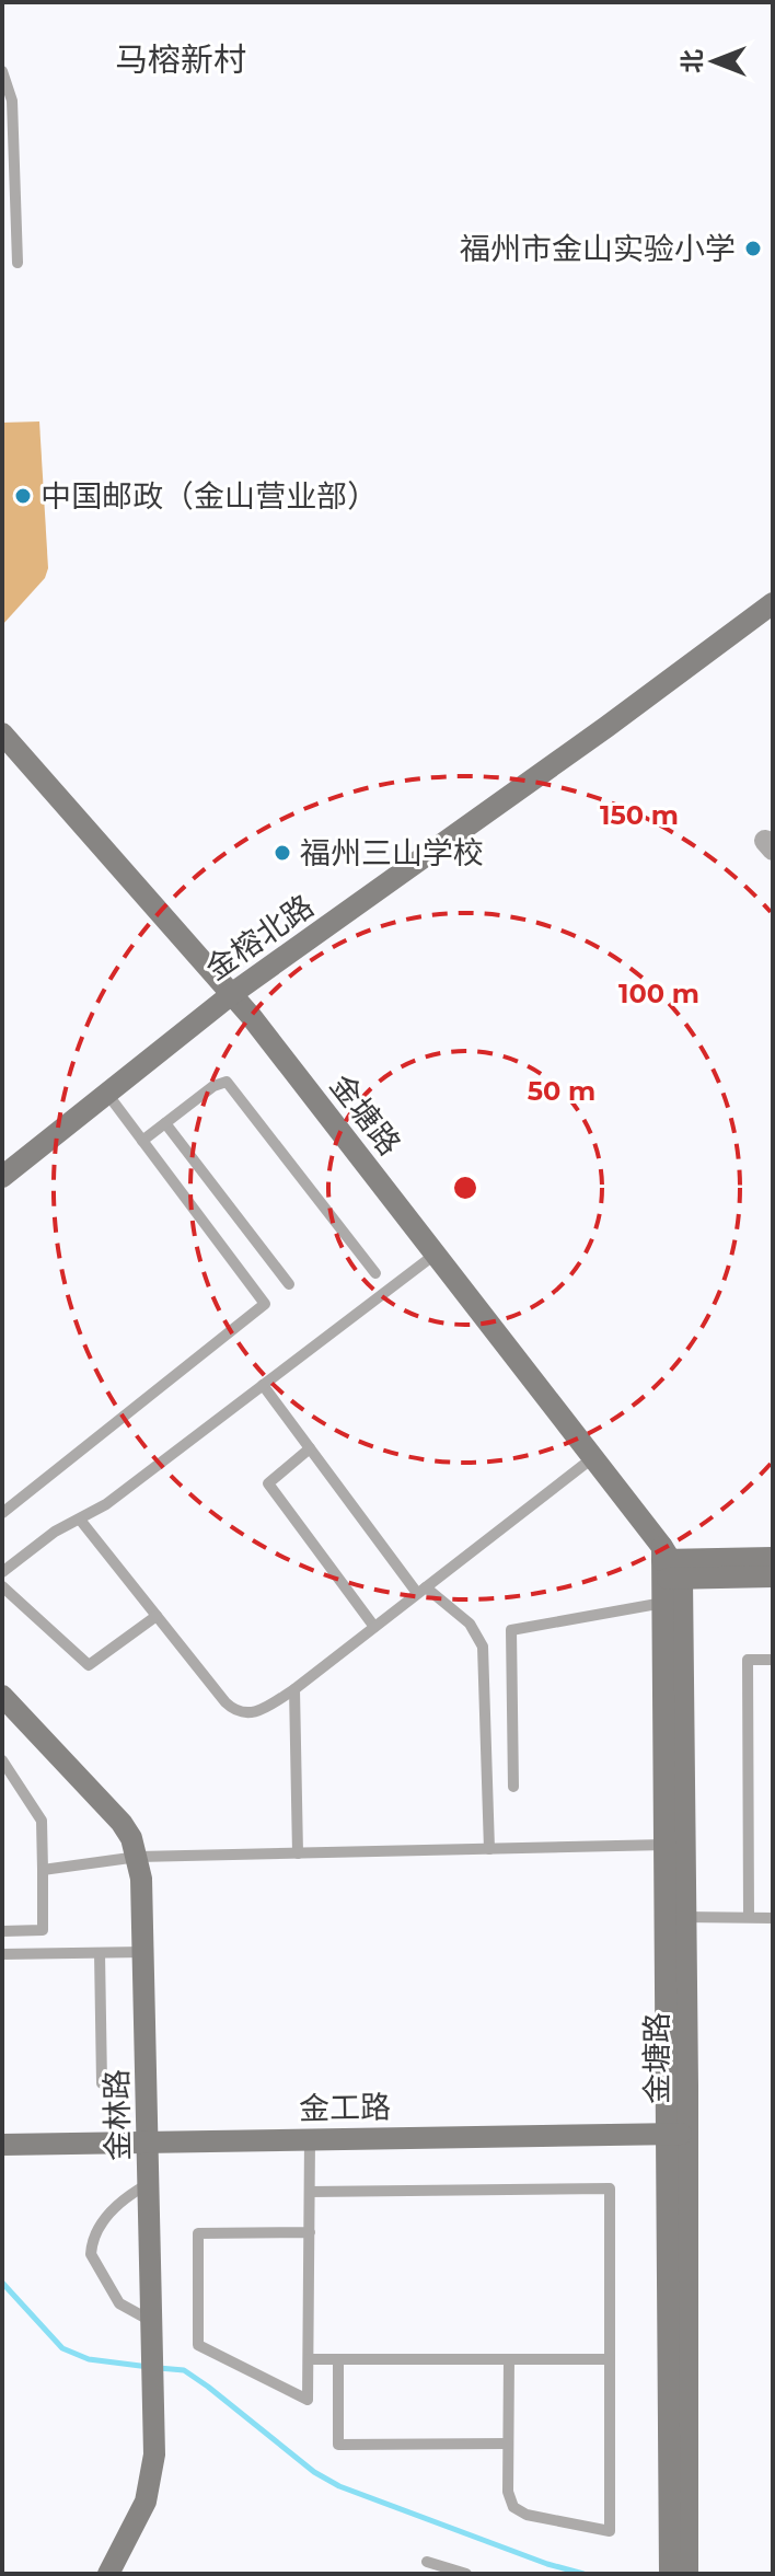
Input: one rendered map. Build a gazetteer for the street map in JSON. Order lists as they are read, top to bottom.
{
  "streets": {
    "street": [
      "金榕北路",
      "金塘路",
      "金工路",
      "金林路"
    ]
  },
  "crossings": [
    ["金榕北路", "金塘路"],
    ["金塘路", "金工路"],
    ["金工路", "金林路"]
  ],
  "districts": ["马榕新村"],
  "places": ["福州市金山实验小学", "中国邮政（金山营业部）", "福州三山学校"],
  "north": "left",
  "rings": ["150 m", "100 m", "50 m"]
}
